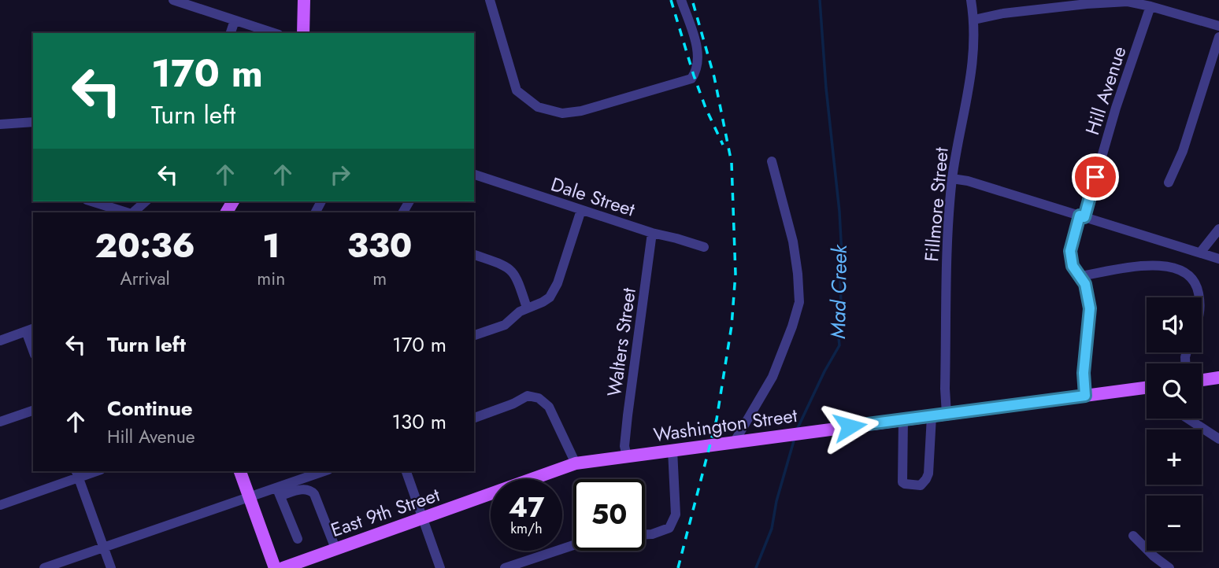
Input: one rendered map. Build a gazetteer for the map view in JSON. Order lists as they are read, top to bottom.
{
  "streets": {
    "main road": ["Washington Street", "East 9th Street"],
    "street": [
      "Hill Avenue",
      "Dale Street",
      "Fillmore Street",
      "Walters Street"
    ]
  },
  "crossings": [
    ["Hill Avenue", "Washington Street"],
    ["Dale Street", "Walters Street"],
    ["Fillmore Street", "Washington Street"],
    ["Walters Street", "Washington Street"],
    ["Walters Street", "East 9th Street"],
    ["Washington Street", "East 9th Street"]
  ],
  "water": ["Mad Creek"],
  "page": {
    "turn": ["170 m", "Turn left"],
    "eta": [
      "20:36",
      "Arrival",
      "1",
      "min",
      "330",
      "m"
    ],
    "map_buttons": ["+", "−"],
    "list": [
      {
        "name": "Turn left",
        "value": "170 m"
      },
      {
        "name": "Continue",
        "note": "Hill Avenue",
        "value": "130 m"
      }
    ],
    "speed": "47 km/h",
    "limit": "50"
  }
}
